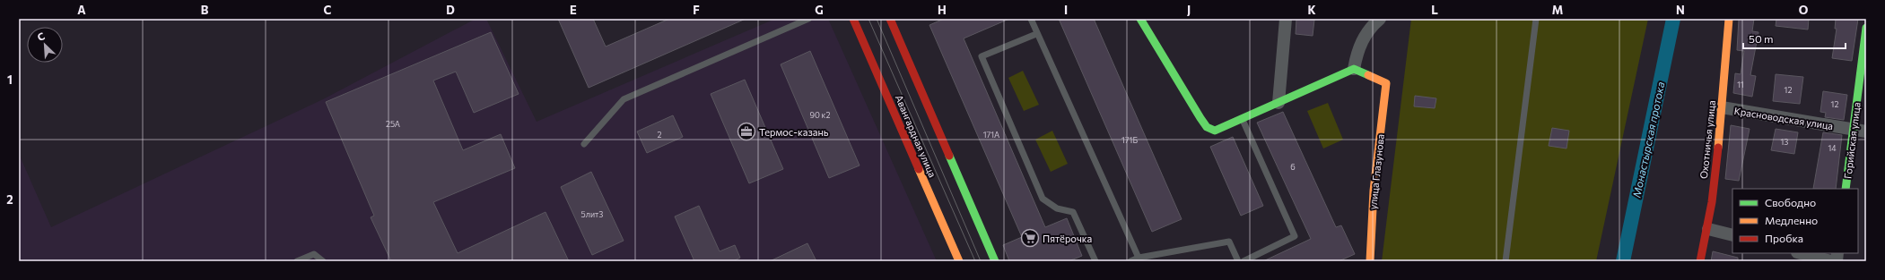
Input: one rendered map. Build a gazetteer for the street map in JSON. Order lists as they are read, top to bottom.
{
  "streets": {
    "street": [
      "Красноводская улица",
      "Авангардная улица",
      "Охотничья улица",
      "Горийская улица",
      "улица Глазунова"
    ]
  },
  "crossings": [
    ["Красноводская улица", "Охотничья улица"],
    ["Красноводская улица", "Горийская улица"]
  ],
  "water": ["Монастырская протока"],
  "places": {
    "office": ["Термос-казань"],
    "supermarket": ["Пятёрочка"]
  },
  "house_numbers": [
    "11",
    "12",
    "12",
    "90 к2",
    "25А",
    "2",
    "171А",
    "171Б",
    "13",
    "14",
    "6",
    "5лит3"
  ],
  "legend": ["Свободно", "Медленно", "Пробка"],
  "scale_bar": "50 m",
  "north": "top left",
  "grid": {
    "columns": [
      "A",
      "B",
      "C",
      "D",
      "E",
      "F",
      "G",
      "H",
      "I",
      "J",
      "K",
      "L",
      "M",
      "N",
      "O"
    ],
    "rows": ["1", "2"]
  }
}
